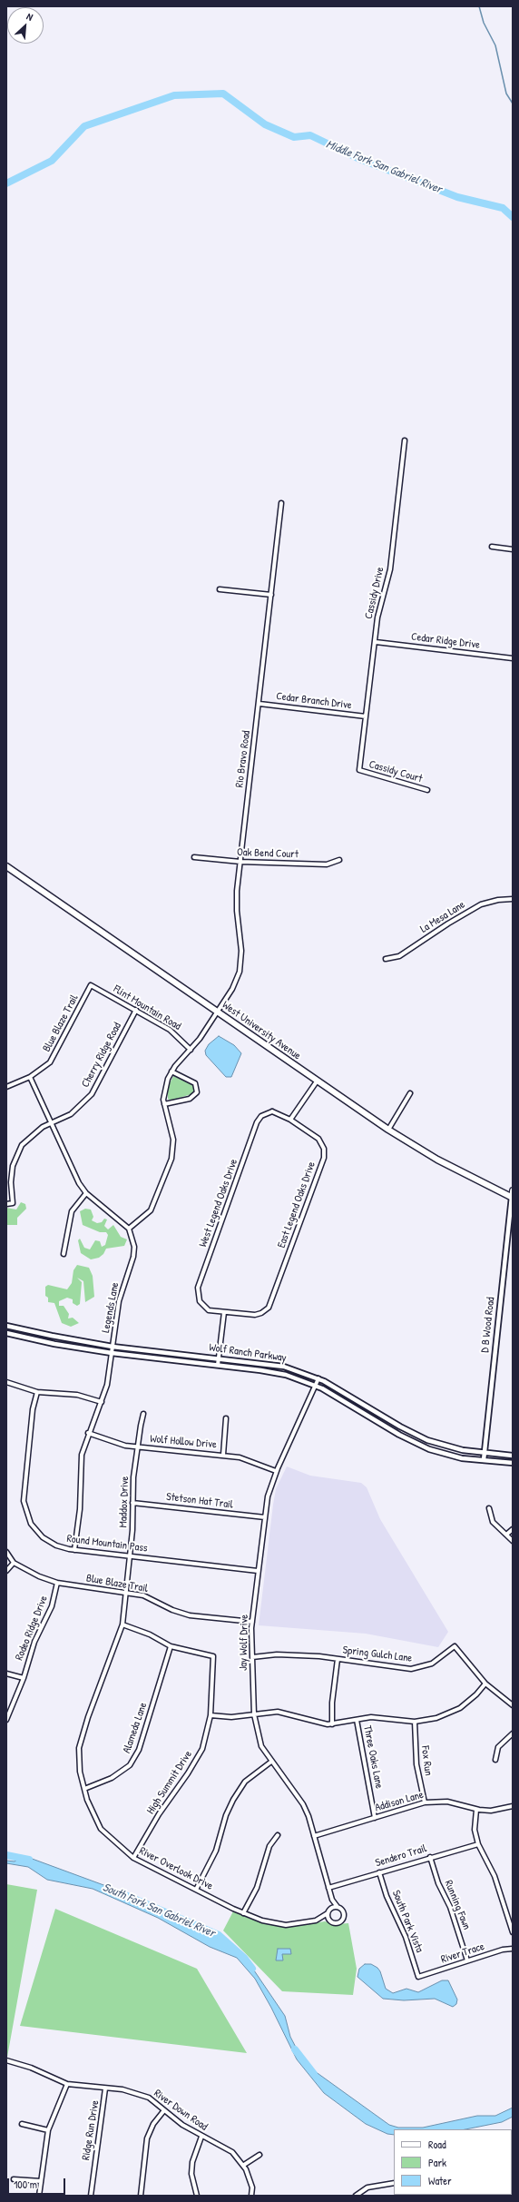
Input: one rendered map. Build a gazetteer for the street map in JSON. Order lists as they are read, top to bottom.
{
  "streets": {
    "main road": ["West University Avenue", "D B Wood Road"],
    "street": [
      "Cassidy Drive",
      "Cedar Ridge Drive",
      "Cedar Branch Drive",
      "Rio Bravo Road",
      "Cassidy Court",
      "Oak Bend Court",
      "La Mesa Lane",
      "Flint Mountain Road",
      "Blue Blaze Trail",
      "Cherry Ridge Road",
      "West Legend Oaks Drive",
      "East Legend Oaks Drive",
      "Legends Lane",
      "Wolf Ranch Parkway",
      "Wolf Hollow Drive",
      "Stetson Hat Trail",
      "Maddox Drive",
      "Round Mountain Pass",
      "Rodeo Ridge Drive",
      "Jay Wolf Drive",
      "Spring Gulch Lane",
      "Alameda Lane",
      "Three Oaks Lane",
      "Fox Run",
      "High Summit Drive",
      "Addison Lane",
      "Sendero Trail",
      "River Overlook Drive",
      "Running Fawn",
      "South Park Vista",
      "River Trace",
      "River Down Road",
      "Ridge Run Drive"
    ]
  },
  "crossings": [
    ["Cassidy Drive", "Cedar Ridge Drive"],
    ["Cassidy Drive", "Cedar Branch Drive"],
    ["Cassidy Drive", "Cassidy Court"],
    ["Cedar Branch Drive", "Rio Bravo Road"],
    ["Rio Bravo Road", "Oak Bend Court"],
    ["Rio Bravo Road", "Flint Mountain Road"],
    ["Rio Bravo Road", "West University Avenue"],
    ["Flint Mountain Road", "Blue Blaze Trail"],
    ["Flint Mountain Road", "Cherry Ridge Road"],
    ["Blue Blaze Trail", "Maddox Drive"],
    ["Blue Blaze Trail", "Rodeo Ridge Drive"],
    ["Blue Blaze Trail", "Jay Wolf Drive"],
    ["Blue Blaze Trail", "River Overlook Drive"],
    ["West University Avenue", "D B Wood Road"],
    ["West Legend Oaks Drive", "East Legend Oaks Drive"],
    ["Legends Lane", "Wolf Ranch Parkway"],
    ["Legends Lane", "Wolf Hollow Drive"],
    ["Legends Lane", "Round Mountain Pass"],
    ["D B Wood Road", "Wolf Ranch Parkway"],
    ["Wolf Ranch Parkway", "Jay Wolf Drive"],
    ["Wolf Hollow Drive", "Maddox Drive"],
    ["Wolf Hollow Drive", "Jay Wolf Drive"],
    ["Stetson Hat Trail", "Maddox Drive"],
    ["Stetson Hat Trail", "Jay Wolf Drive"],
    ["Maddox Drive", "Round Mountain Pass"],
    ["Maddox Drive", "River Overlook Drive"],
    ["Round Mountain Pass", "Jay Wolf Drive"],
    ["Jay Wolf Drive", "Spring Gulch Lane"],
    ["Jay Wolf Drive", "Addison Lane"],
    ["Jay Wolf Drive", "Sendero Trail"],
    ["Alameda Lane", "High Summit Drive"],
    ["Alameda Lane", "River Overlook Drive"],
    ["Three Oaks Lane", "Addison Lane"],
    ["Fox Run", "Addison Lane"],
    ["High Summit Drive", "River Overlook Drive"],
    ["Sendero Trail", "Running Fawn"],
    ["Sendero Trail", "South Park Vista"],
    ["Running Fawn", "River Trace"],
    ["South Park Vista", "River Trace"],
    ["River Down Road", "Ridge Run Drive"]
  ],
  "water": ["Middle Fork San Gabriel River", "South Fork San Gabriel River"],
  "legend": ["Road", "Park", "Water"],
  "scale_bar": "100 m",
  "north": "top right"
}
